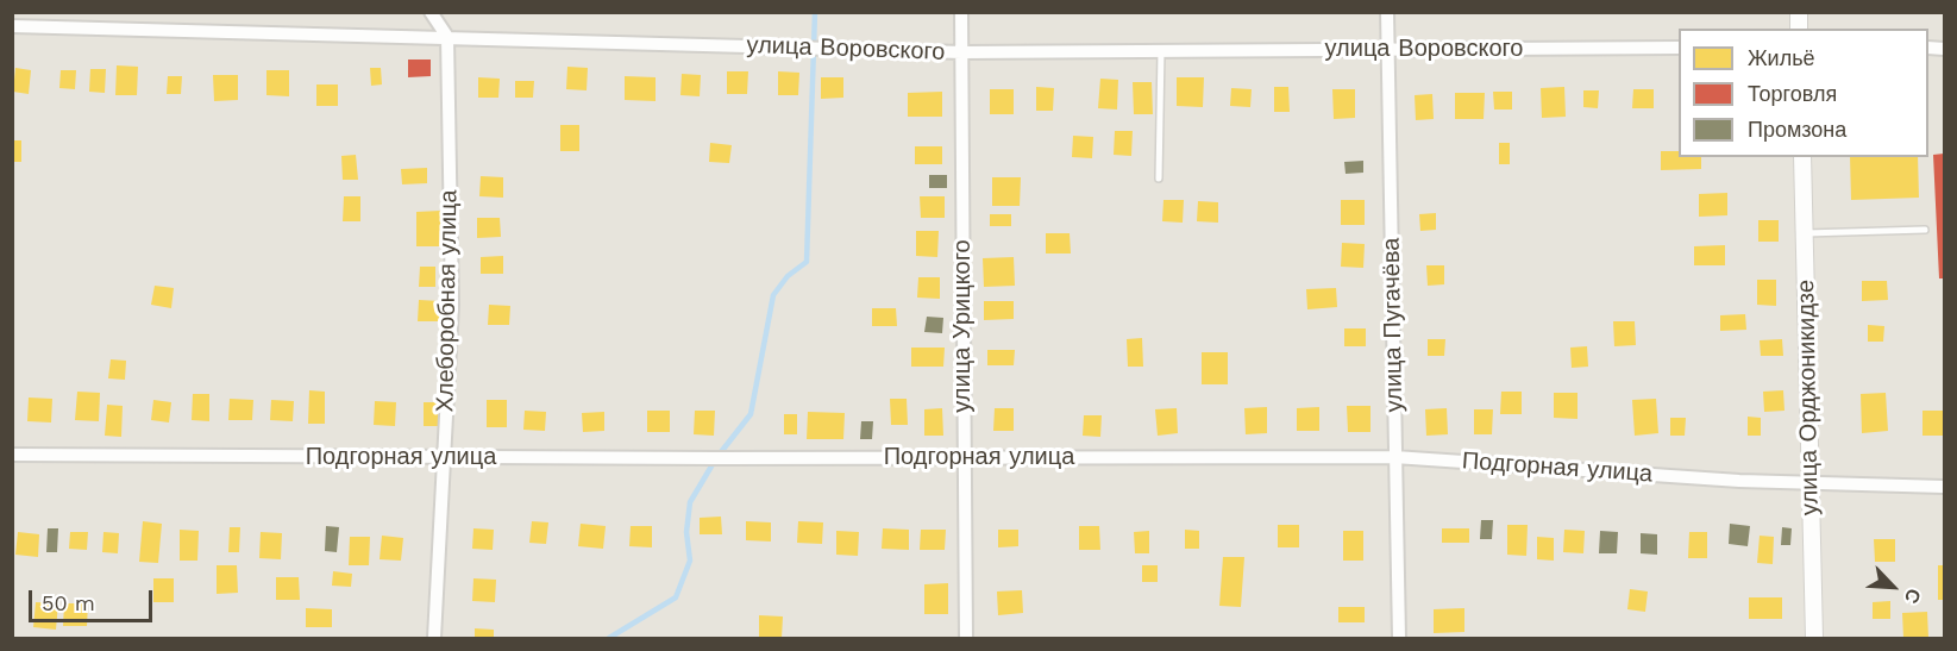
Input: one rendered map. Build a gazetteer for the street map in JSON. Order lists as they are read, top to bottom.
{
  "streets": {
    "street": [
      "улица Воровского",
      "Хлеборобная улица",
      "улица Пугачёва",
      "улица Урицкого",
      "улица Орджоникидзе",
      "Подгорная улица"
    ]
  },
  "crossings": [
    ["улица Воровского", "Хлеборобная улица"],
    ["улица Воровского", "улица Пугачёва"],
    ["улица Воровского", "улица Урицкого"],
    ["Хлеборобная улица", "Подгорная улица"],
    ["улица Пугачёва", "Подгорная улица"],
    ["улица Урицкого", "Подгорная улица"],
    ["улица Орджоникидзе", "Подгорная улица"]
  ],
  "legend": ["Жильё", "Торговля", "Промзона"],
  "scale_bar": "50 m",
  "north": "bottom right"
}
